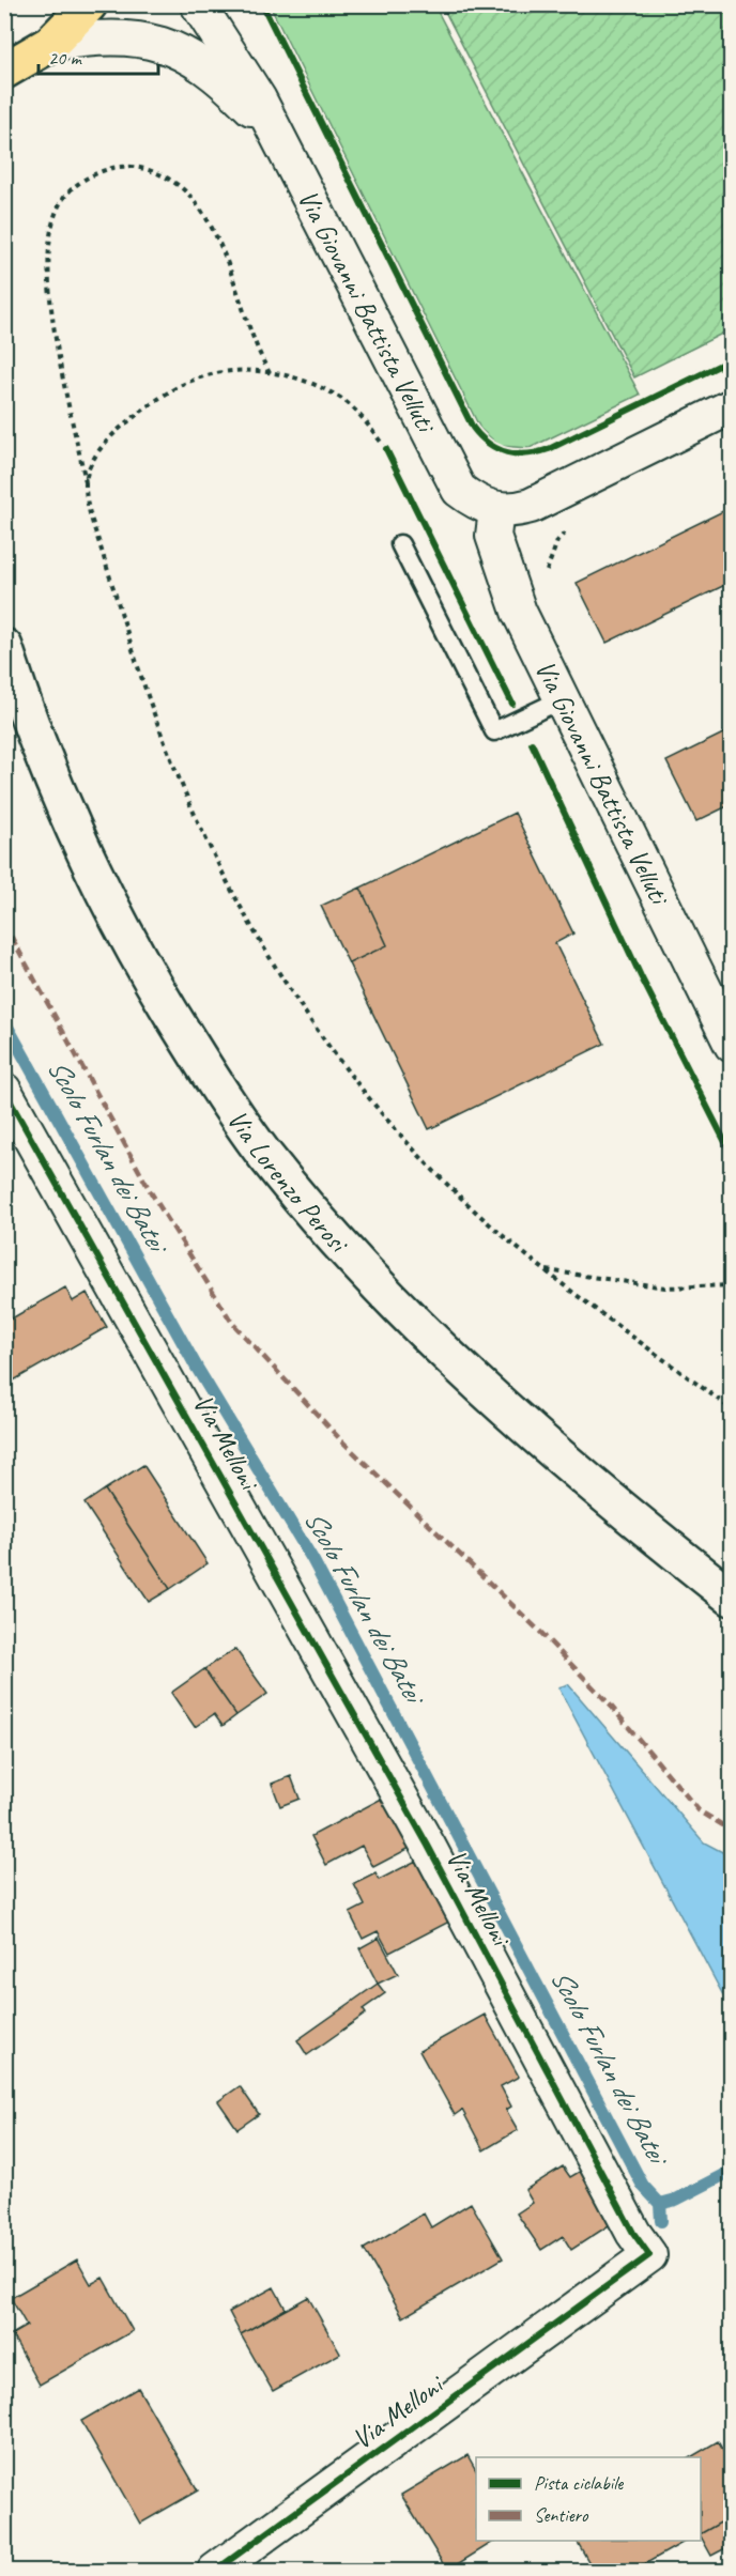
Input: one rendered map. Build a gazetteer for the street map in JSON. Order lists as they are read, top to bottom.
{
  "streets": {
    "main road": ["Via Lorenzo Perosi"],
    "street": ["Via Giovanni Battista Velluti", "Via Melloni"]
  },
  "water": ["Scolo Furlan dei Batei"],
  "legend": ["Pista ciclabile", "Sentiero"],
  "scale_bar": "20 m"
}
